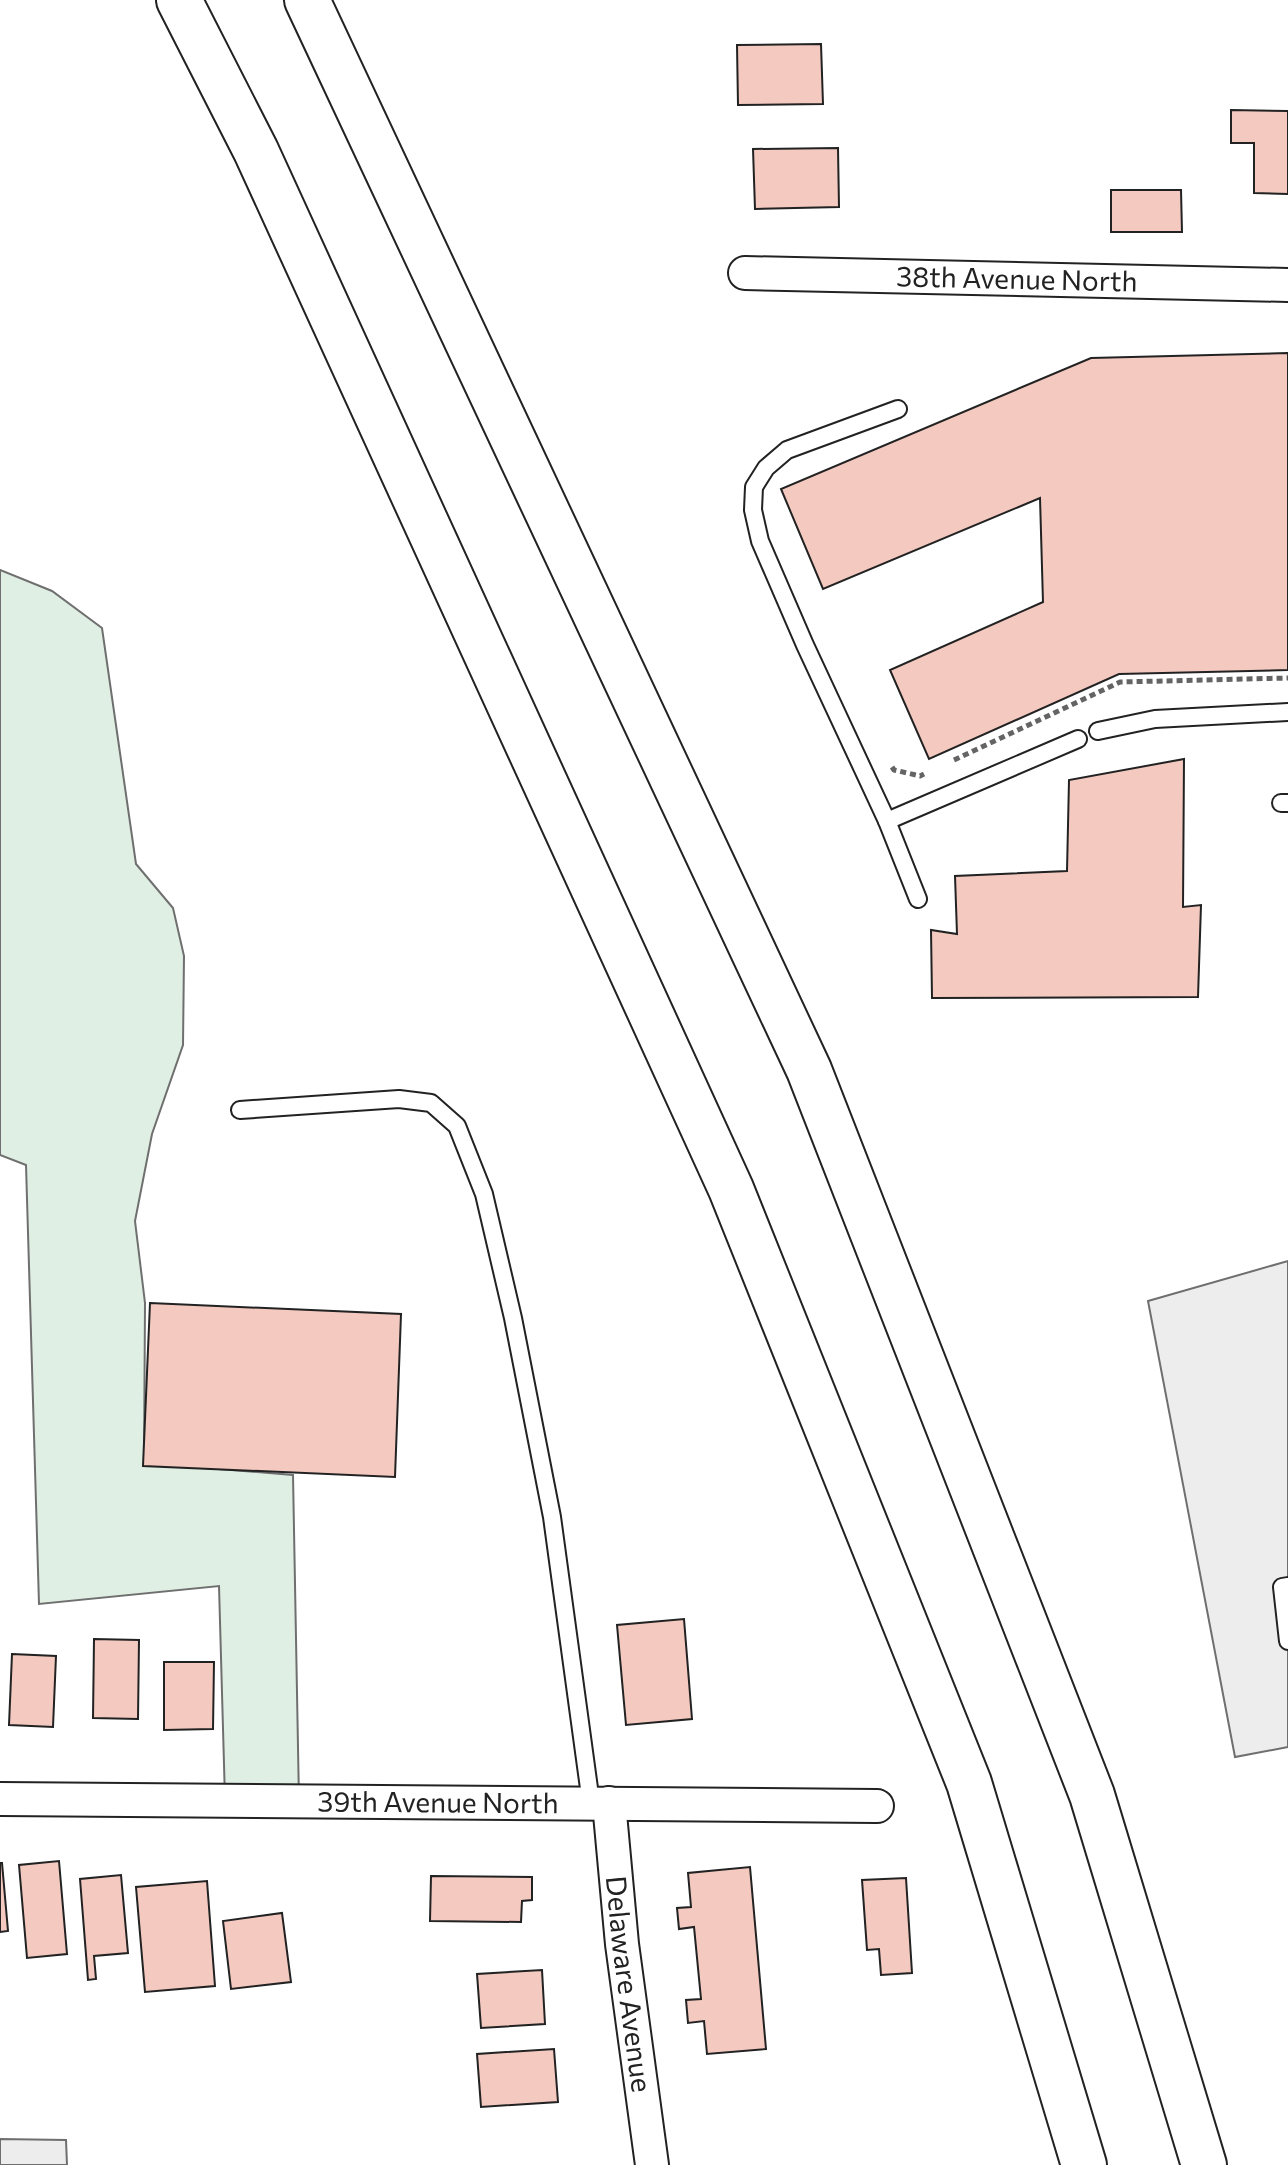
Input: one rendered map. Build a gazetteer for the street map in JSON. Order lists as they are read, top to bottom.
{
  "streets": {
    "street": ["38th Avenue North", "39th Avenue North", "Delaware Avenue"]
  },
  "crossings": [
    ["39th Avenue North", "Delaware Avenue"]
  ]
}
